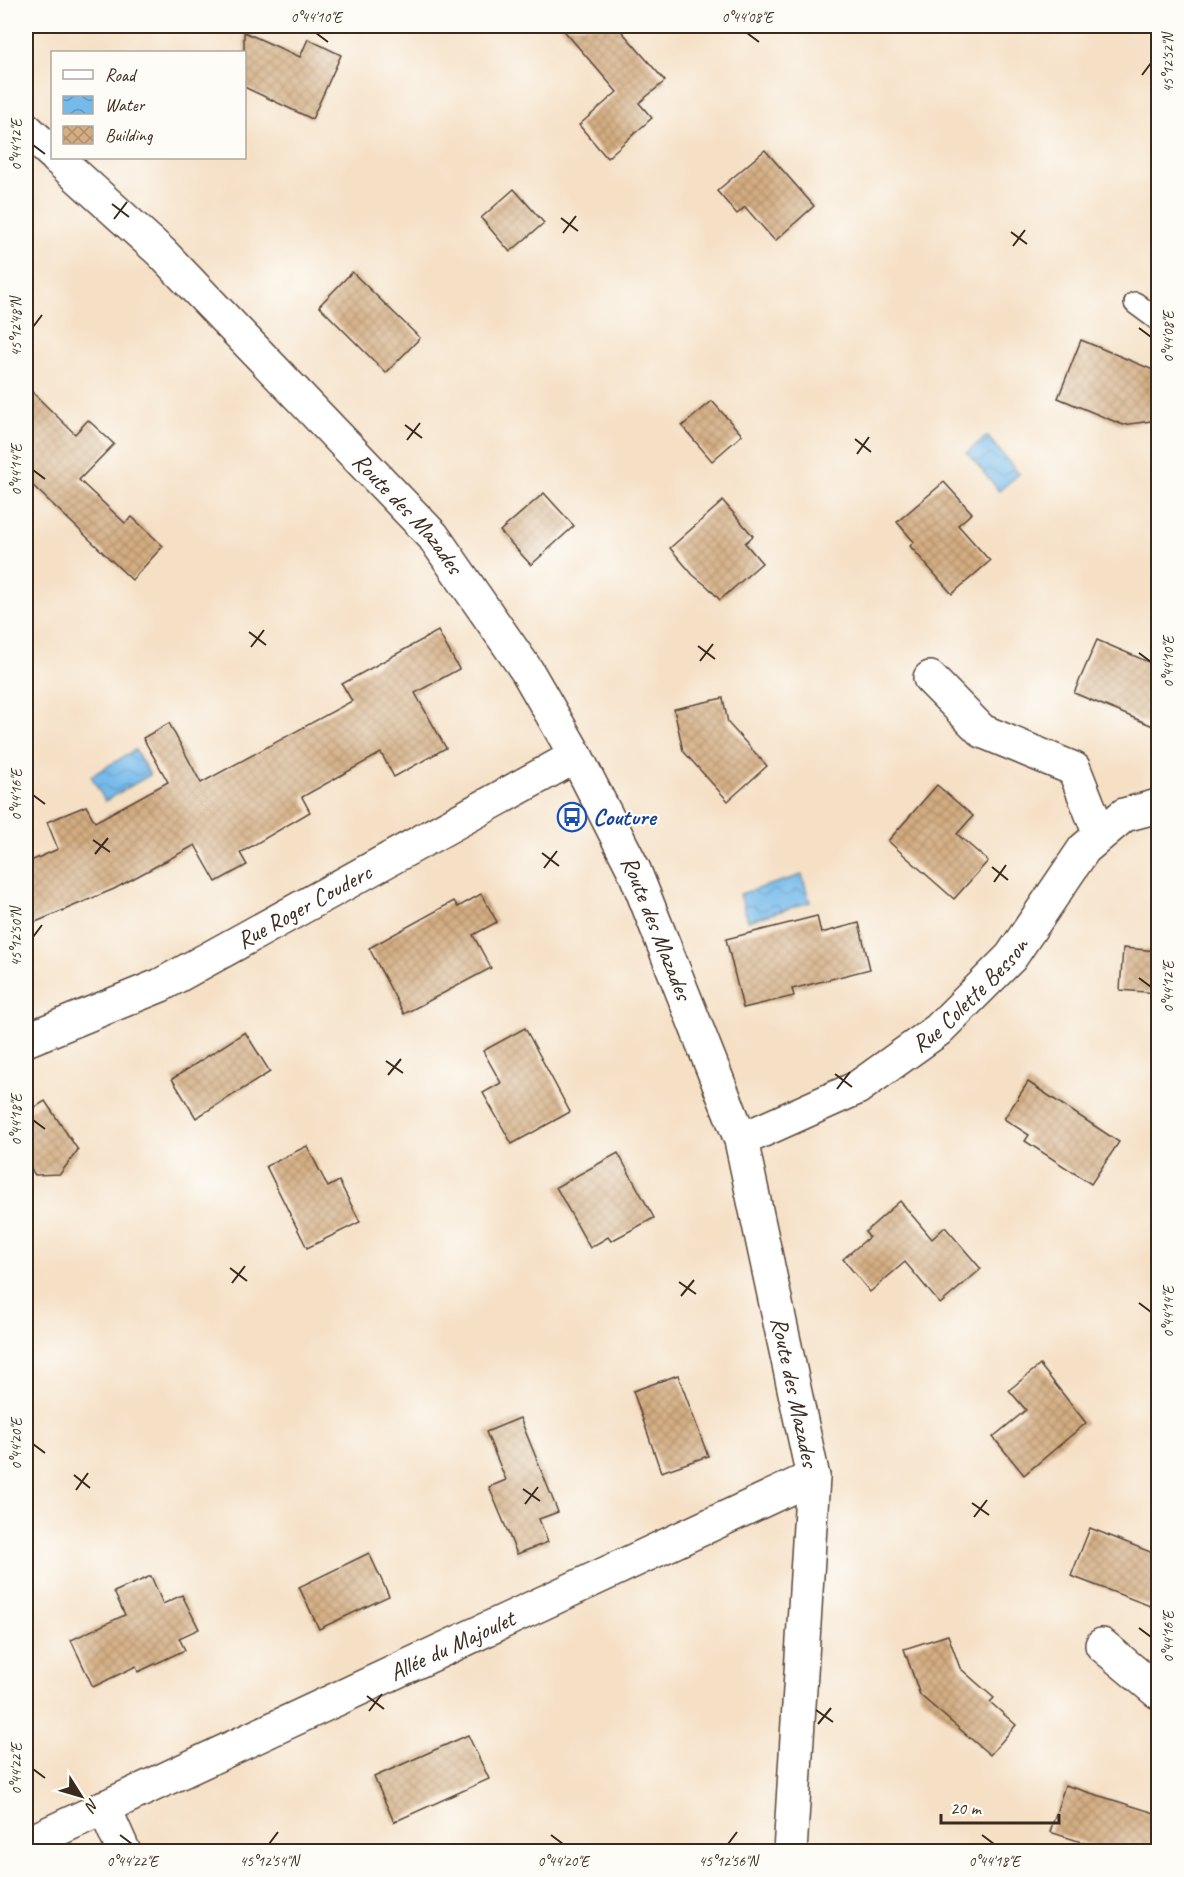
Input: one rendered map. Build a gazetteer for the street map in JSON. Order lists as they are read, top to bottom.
{
  "streets": {
    "street": [
      "Route des Mazades",
      "Rue Roger Couderc",
      "Rue Colette Besson",
      "Allée du Majoulet"
    ]
  },
  "crossings": [
    ["Route des Mazades", "Rue Roger Couderc"],
    ["Route des Mazades", "Rue Colette Besson"],
    ["Route des Mazades", "Allée du Majoulet"]
  ],
  "places": {
    "bus stop": ["Couture"]
  },
  "legend": ["Road", "Water", "Building"],
  "scale_bar": "20 m",
  "north": "bottom right",
  "coordinates": [
    "0°44'10\"E",
    "0°44'08\"E",
    "45°12'52\"N",
    "0°44'12\"E",
    "45°12'48\"N",
    "0°44'14\"E",
    "0°44'16\"E",
    "45°12'50\"N",
    "0°44'18\"E",
    "0°44'20\"E",
    "0°44'22\"E",
    "45°12'54\"N",
    "45°12'56\"N"
  ]
}
